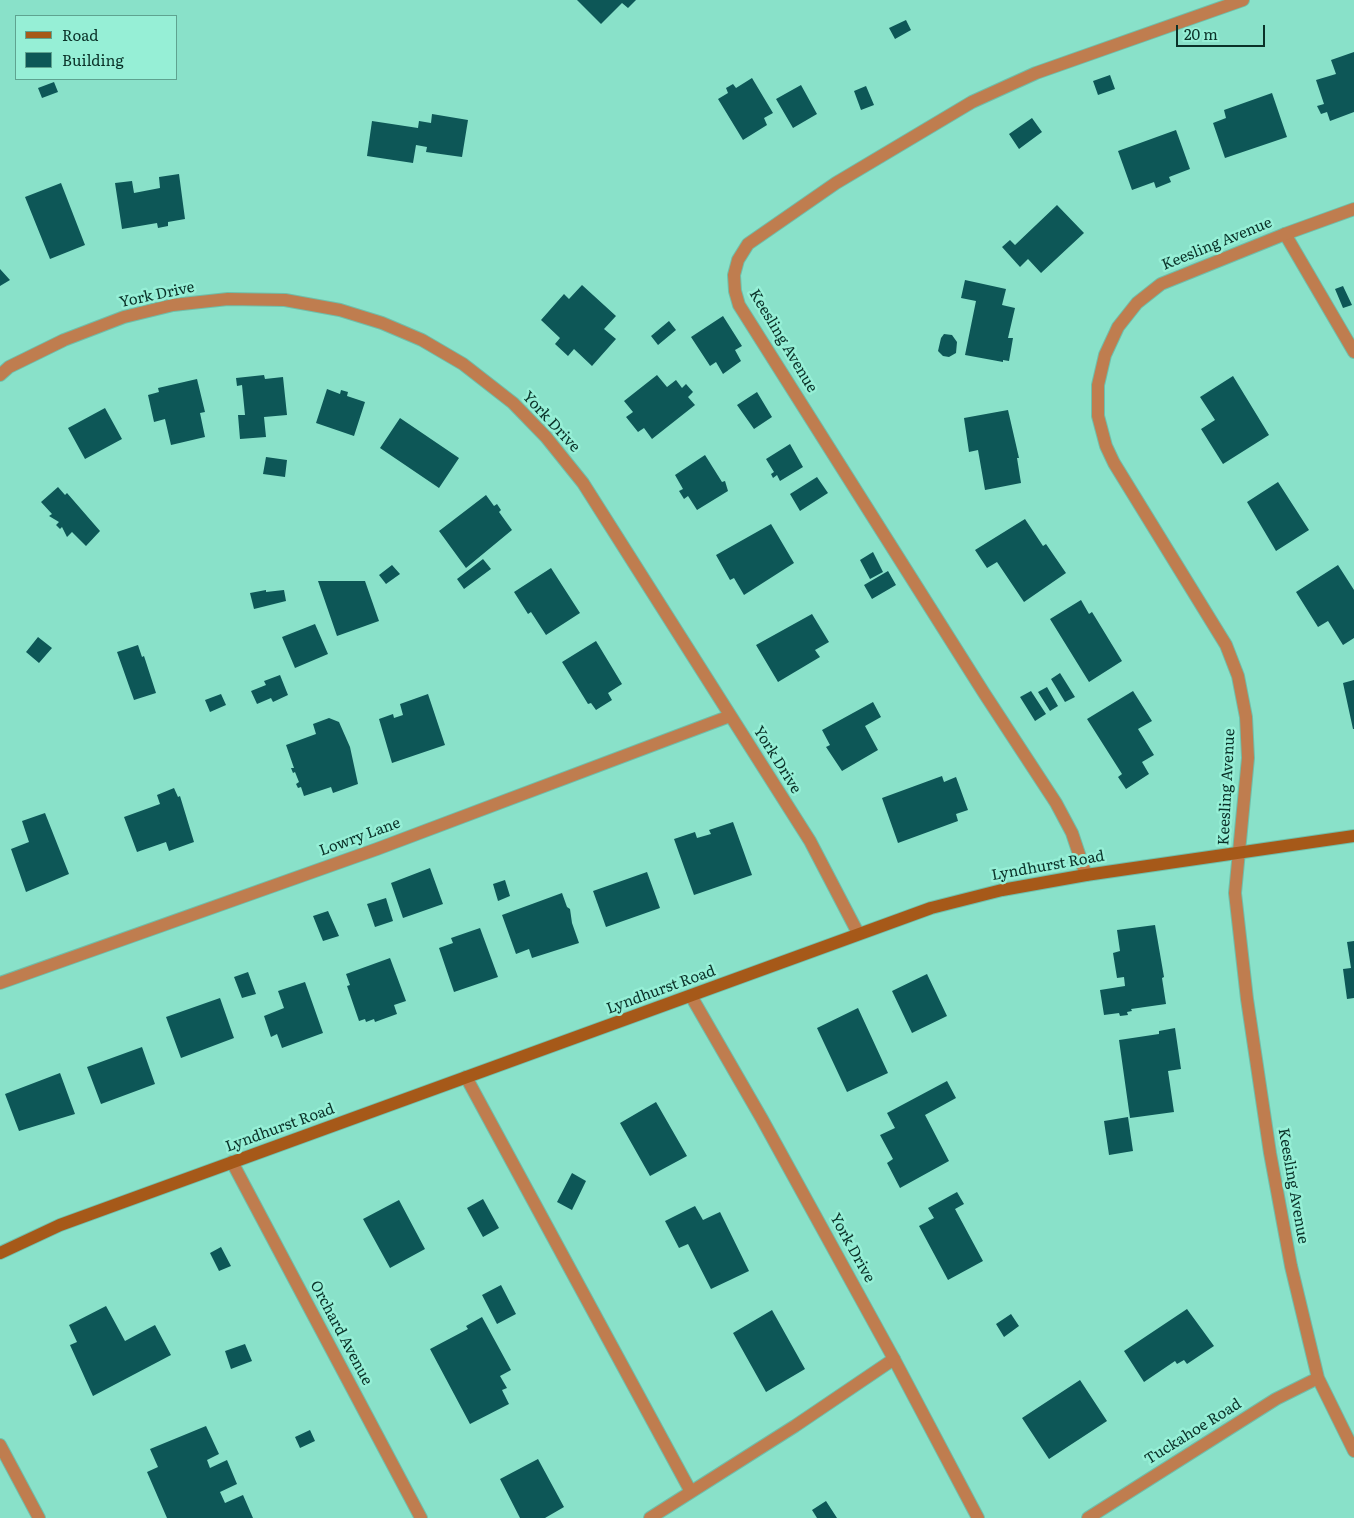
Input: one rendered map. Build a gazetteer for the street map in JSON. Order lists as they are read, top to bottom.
{
  "streets": {
    "main road": ["Lyndhurst Road"],
    "street": [
      "Keesling Avenue",
      "York Drive",
      "Lowry Lane",
      "Orchard Avenue",
      "Tuckahoe Road"
    ]
  },
  "crossings": [
    ["Keesling Avenue", "Lyndhurst Road"],
    ["Keesling Avenue", "Tuckahoe Road"],
    ["York Drive", "Lowry Lane"],
    ["York Drive", "Lyndhurst Road"],
    ["Lyndhurst Road", "Orchard Avenue"]
  ],
  "legend": ["Road", "Building"],
  "scale_bar": "20 m"
}
